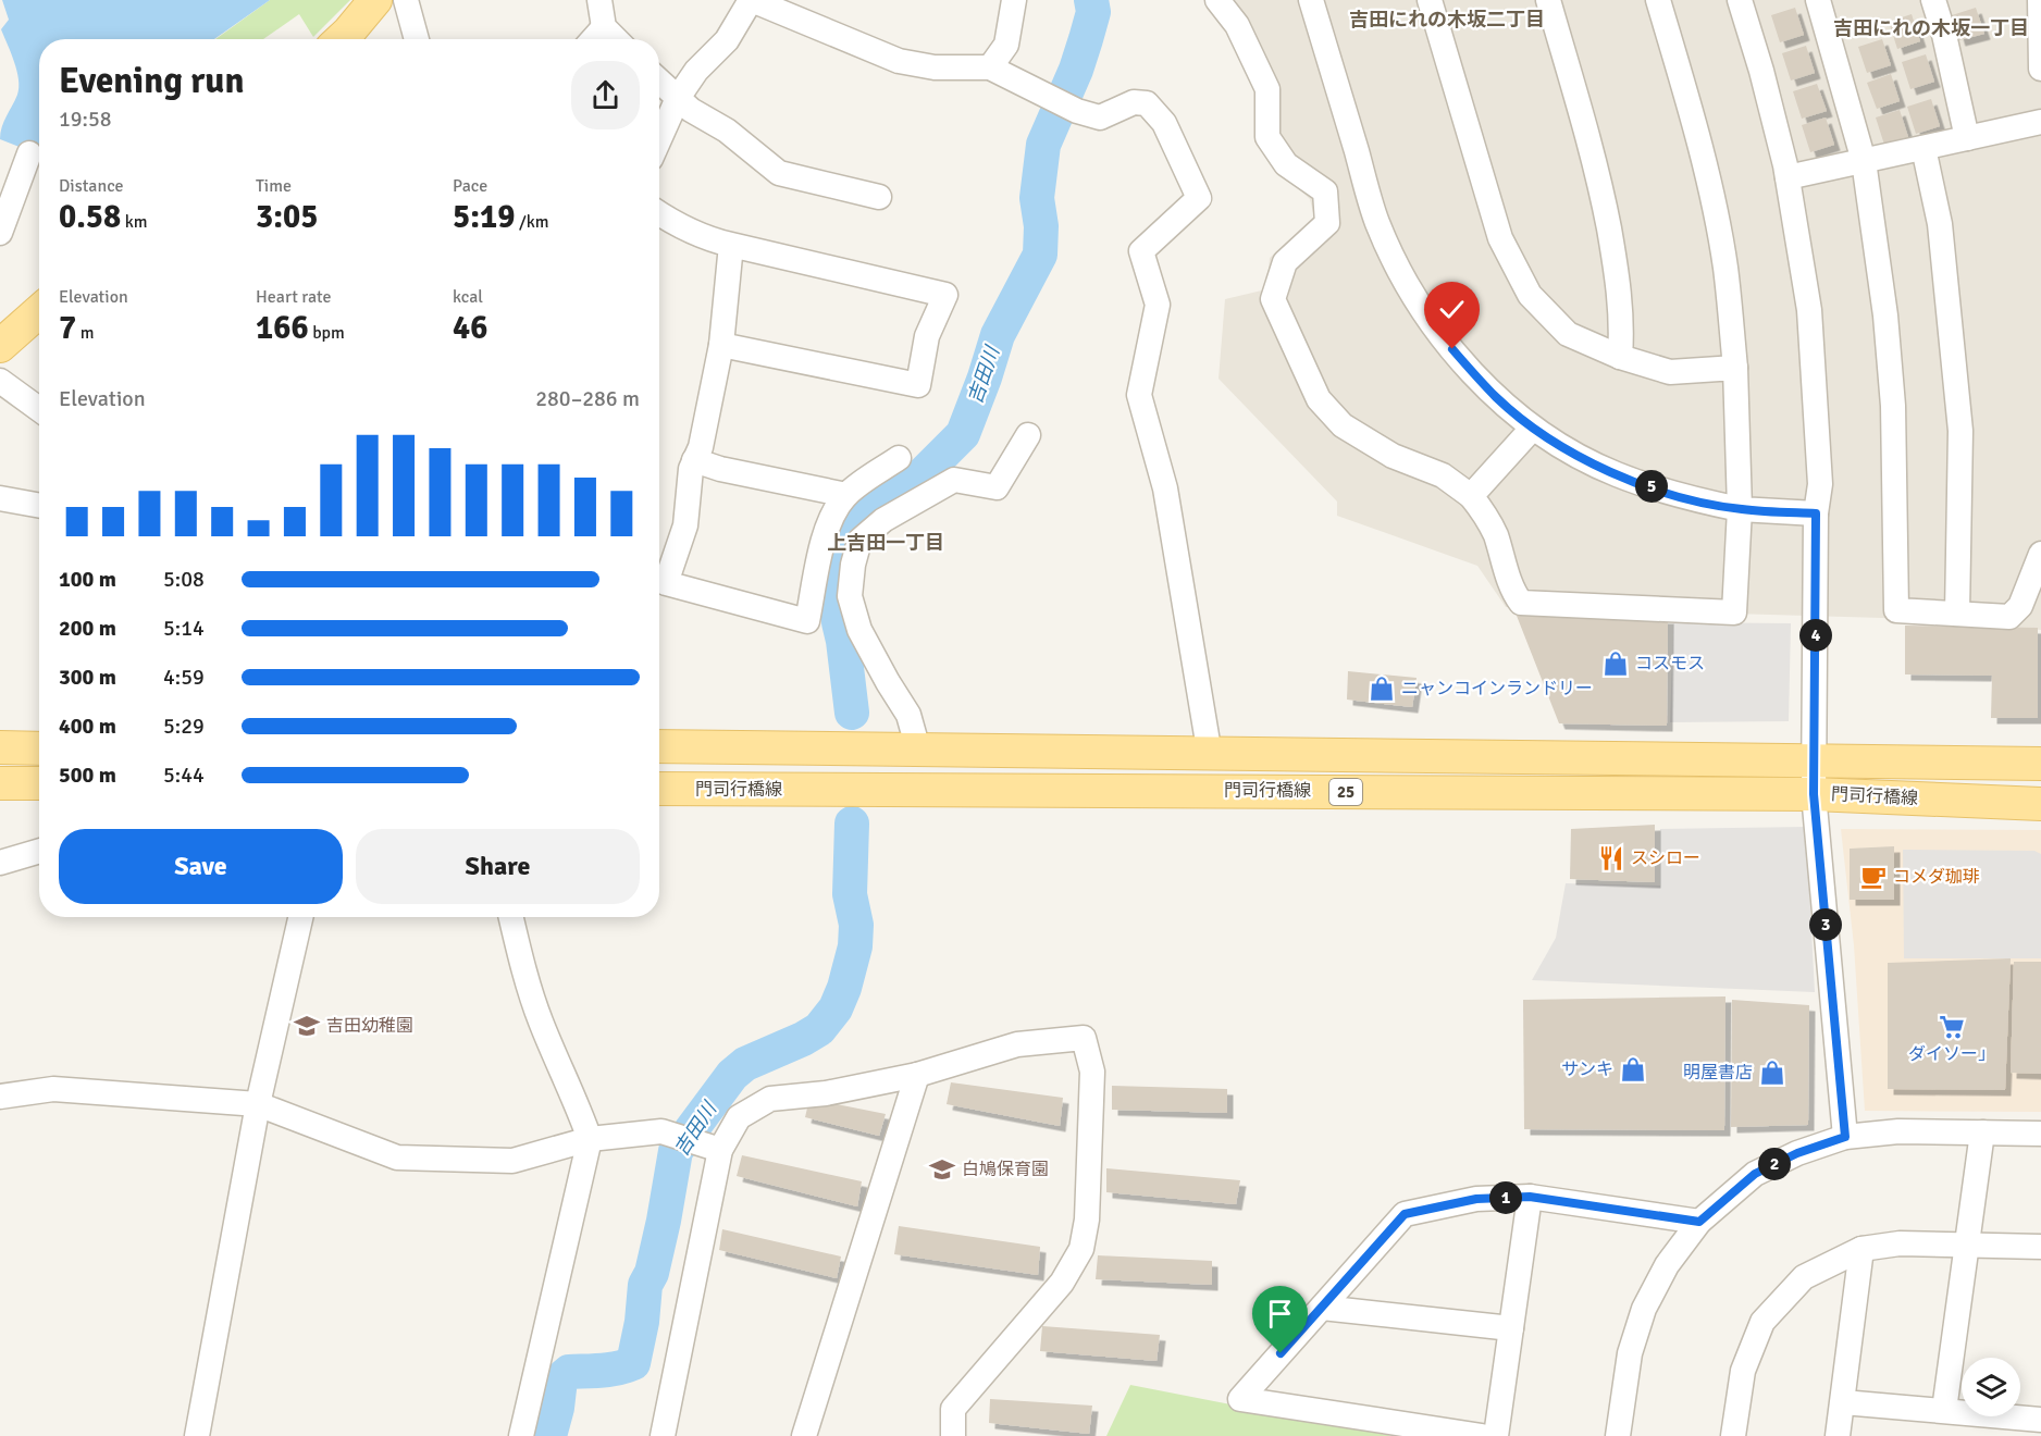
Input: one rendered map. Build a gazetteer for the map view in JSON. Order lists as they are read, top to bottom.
{
  "streets": {
    "main road": ["門司行橋線", "25"]
  },
  "districts": ["吉田にれの木坂二丁目", "吉田にれの木坂一丁目", "上吉田一丁目"],
  "water": ["吉田川"],
  "places": {
    "shop": [
      "コスモス",
      "ニャンコインランドリー",
      "サンキ",
      "明屋書店"
    ],
    "restaurant": ["スシロー"],
    "cafe": ["コメダ珈琲"],
    "school or university": ["吉田幼稚園", "白鳩保育園"],
    "supermarket": ["ダイソー」"]
  },
  "page": {
    "heading": ["Evening run", "19:58"],
    "stats": [
      ["Distance", "0.58 km"],
      ["Time", "3:05"],
      ["Pace", "5:19 /km"],
      ["Elevation", "7 m"],
      ["Heart rate", "166 bpm"],
      ["kcal", "46"]
    ],
    "chart": ["Elevation", "280–286 m"],
    "pins": [
      "5",
      "4",
      "3",
      "2",
      "1"
    ],
    "list": [
      {
        "name": "100 m",
        "note": "5:08"
      },
      {
        "name": "200 m",
        "note": "5:14"
      },
      {
        "name": "300 m",
        "note": "4:59"
      },
      {
        "name": "400 m",
        "note": "5:29"
      },
      {
        "name": "500 m",
        "note": "5:44"
      }
    ],
    "buttons": ["Save", "Share"]
  }
}
